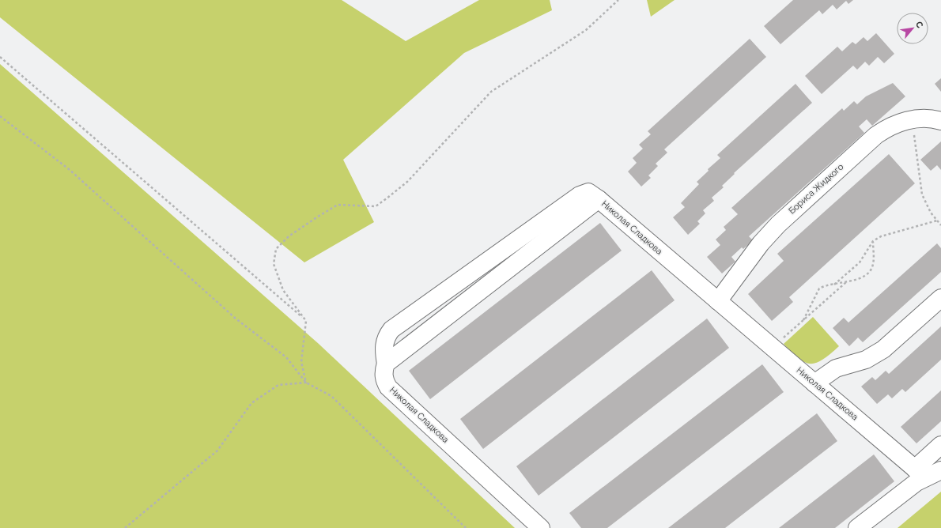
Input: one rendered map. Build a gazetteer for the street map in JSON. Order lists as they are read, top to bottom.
{
  "streets": {
    "street": ["Бориса Жидкого", "Николая Сладкова"]
  },
  "crossings": [
    ["Бориса Жидкого", "Николая Сладкова"]
  ],
  "north": "top right"
}
